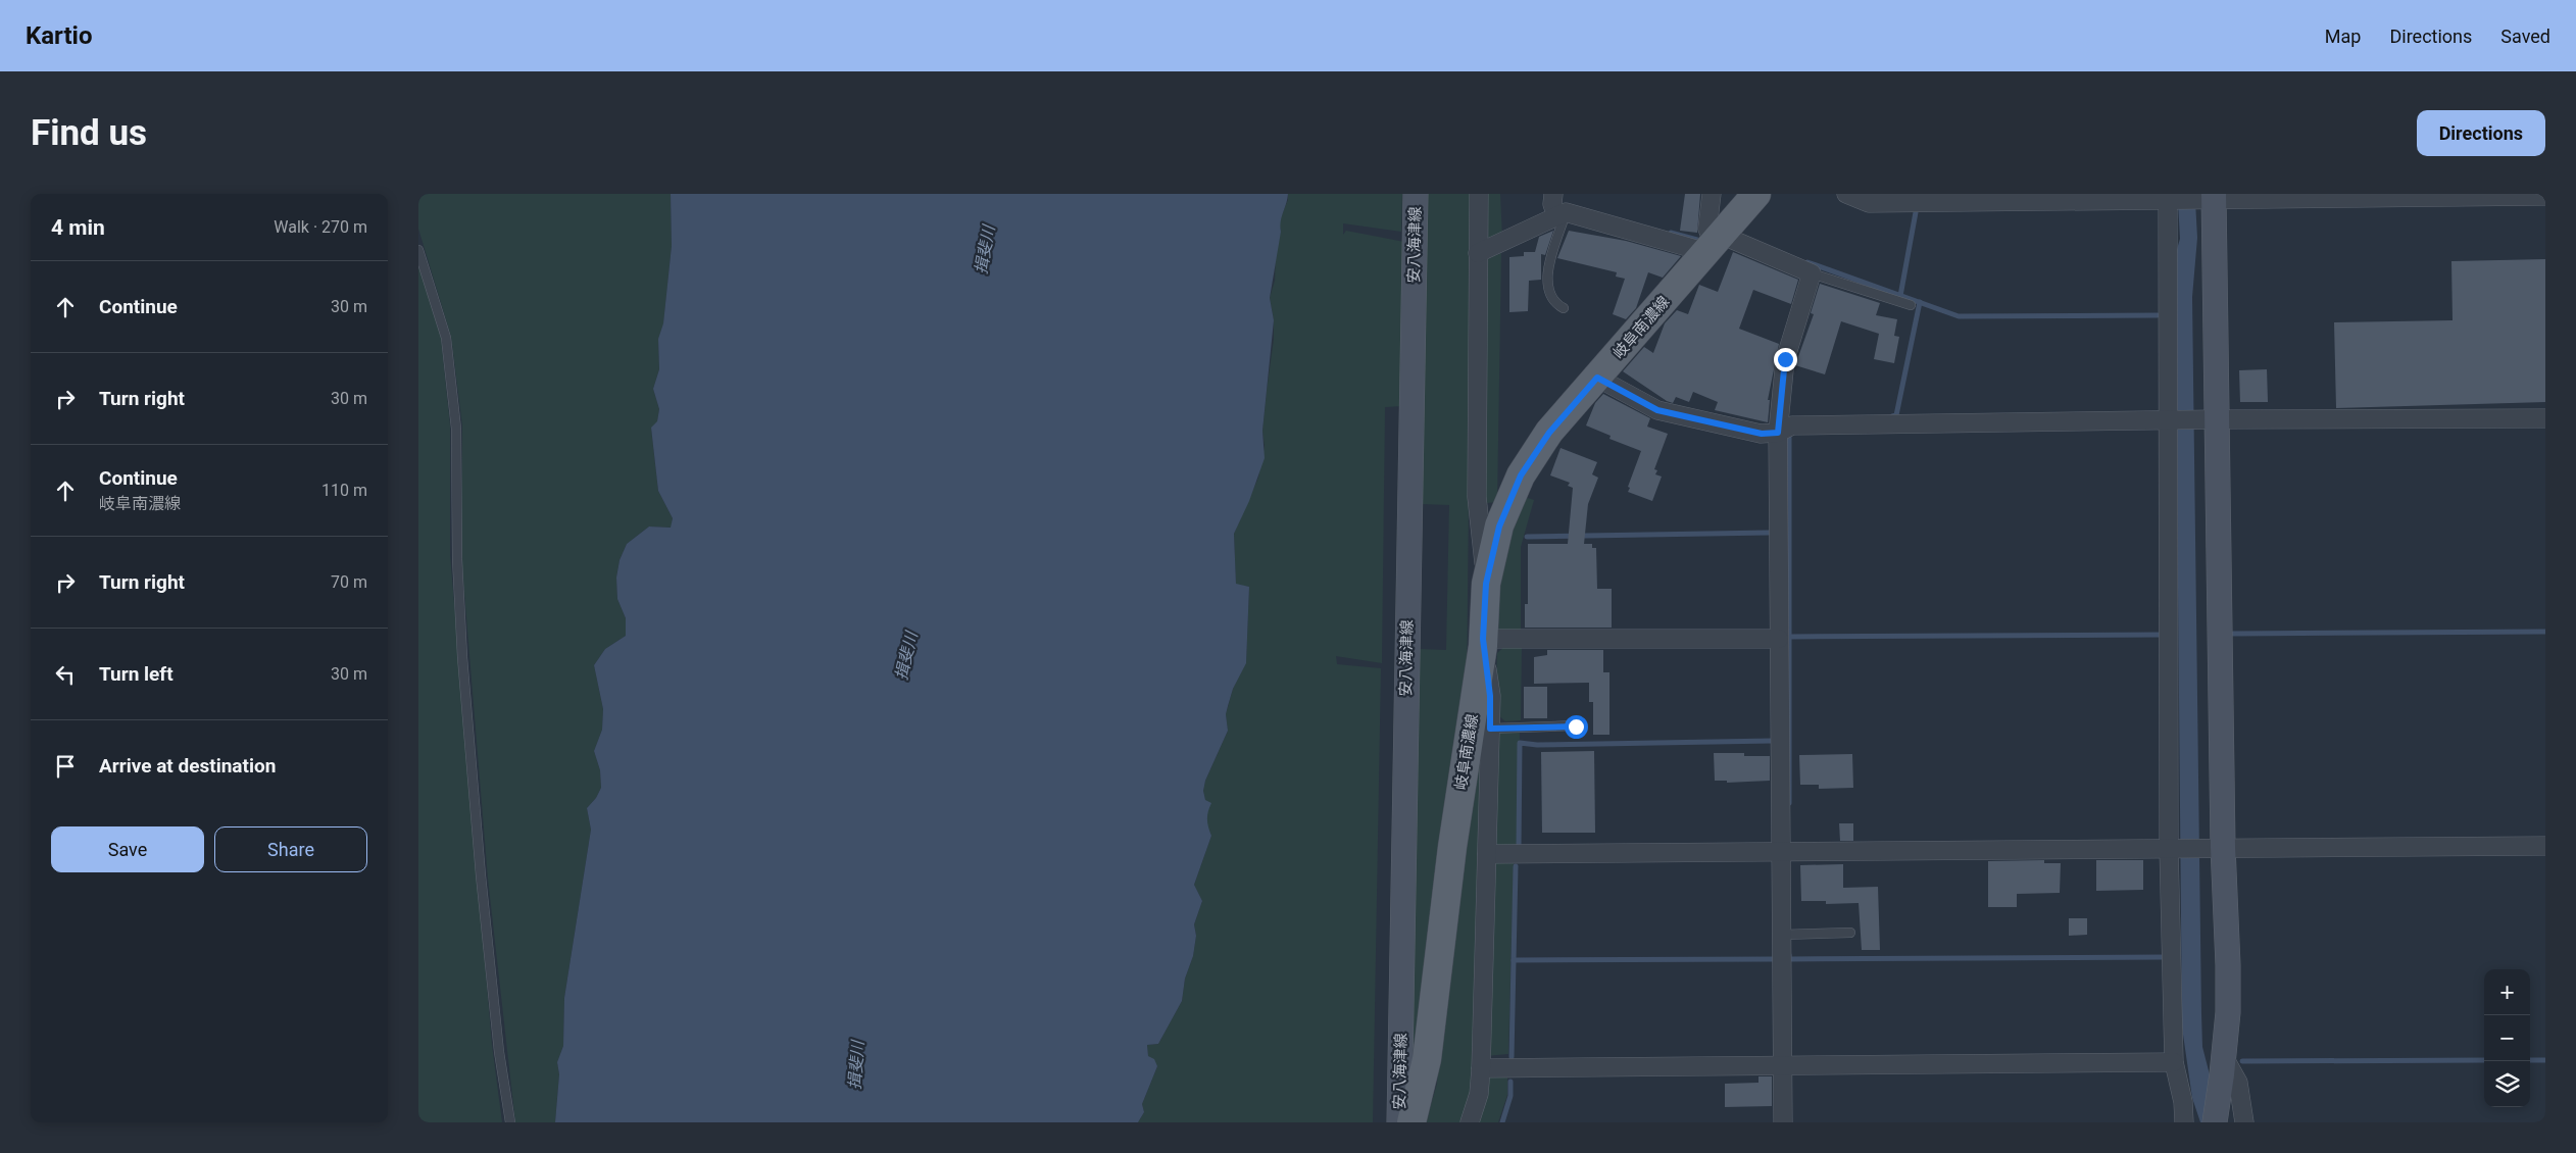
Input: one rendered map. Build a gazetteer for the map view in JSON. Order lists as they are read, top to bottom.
{
  "streets": {
    "main road": ["安八海津線", "岐阜南濃線"]
  },
  "water": ["揖斐川"],
  "page": {
    "header": "Kartio",
    "nav": ["Map", "Directions", "Saved"],
    "buttons": [
      "Directions",
      ["Save", "Share"]
    ],
    "title": "Find us",
    "heading": ["4 min", "Walk · 270 m"],
    "list": [
      ["Continue", "30 m"],
      ["Turn right", "30 m"],
      ["Continue", "岐阜南濃線", "110 m"],
      ["Turn right", "70 m"],
      ["Turn left", "30 m"],
      "Arrive at destination"
    ],
    "map_buttons": ["+", "−"]
  }
}
